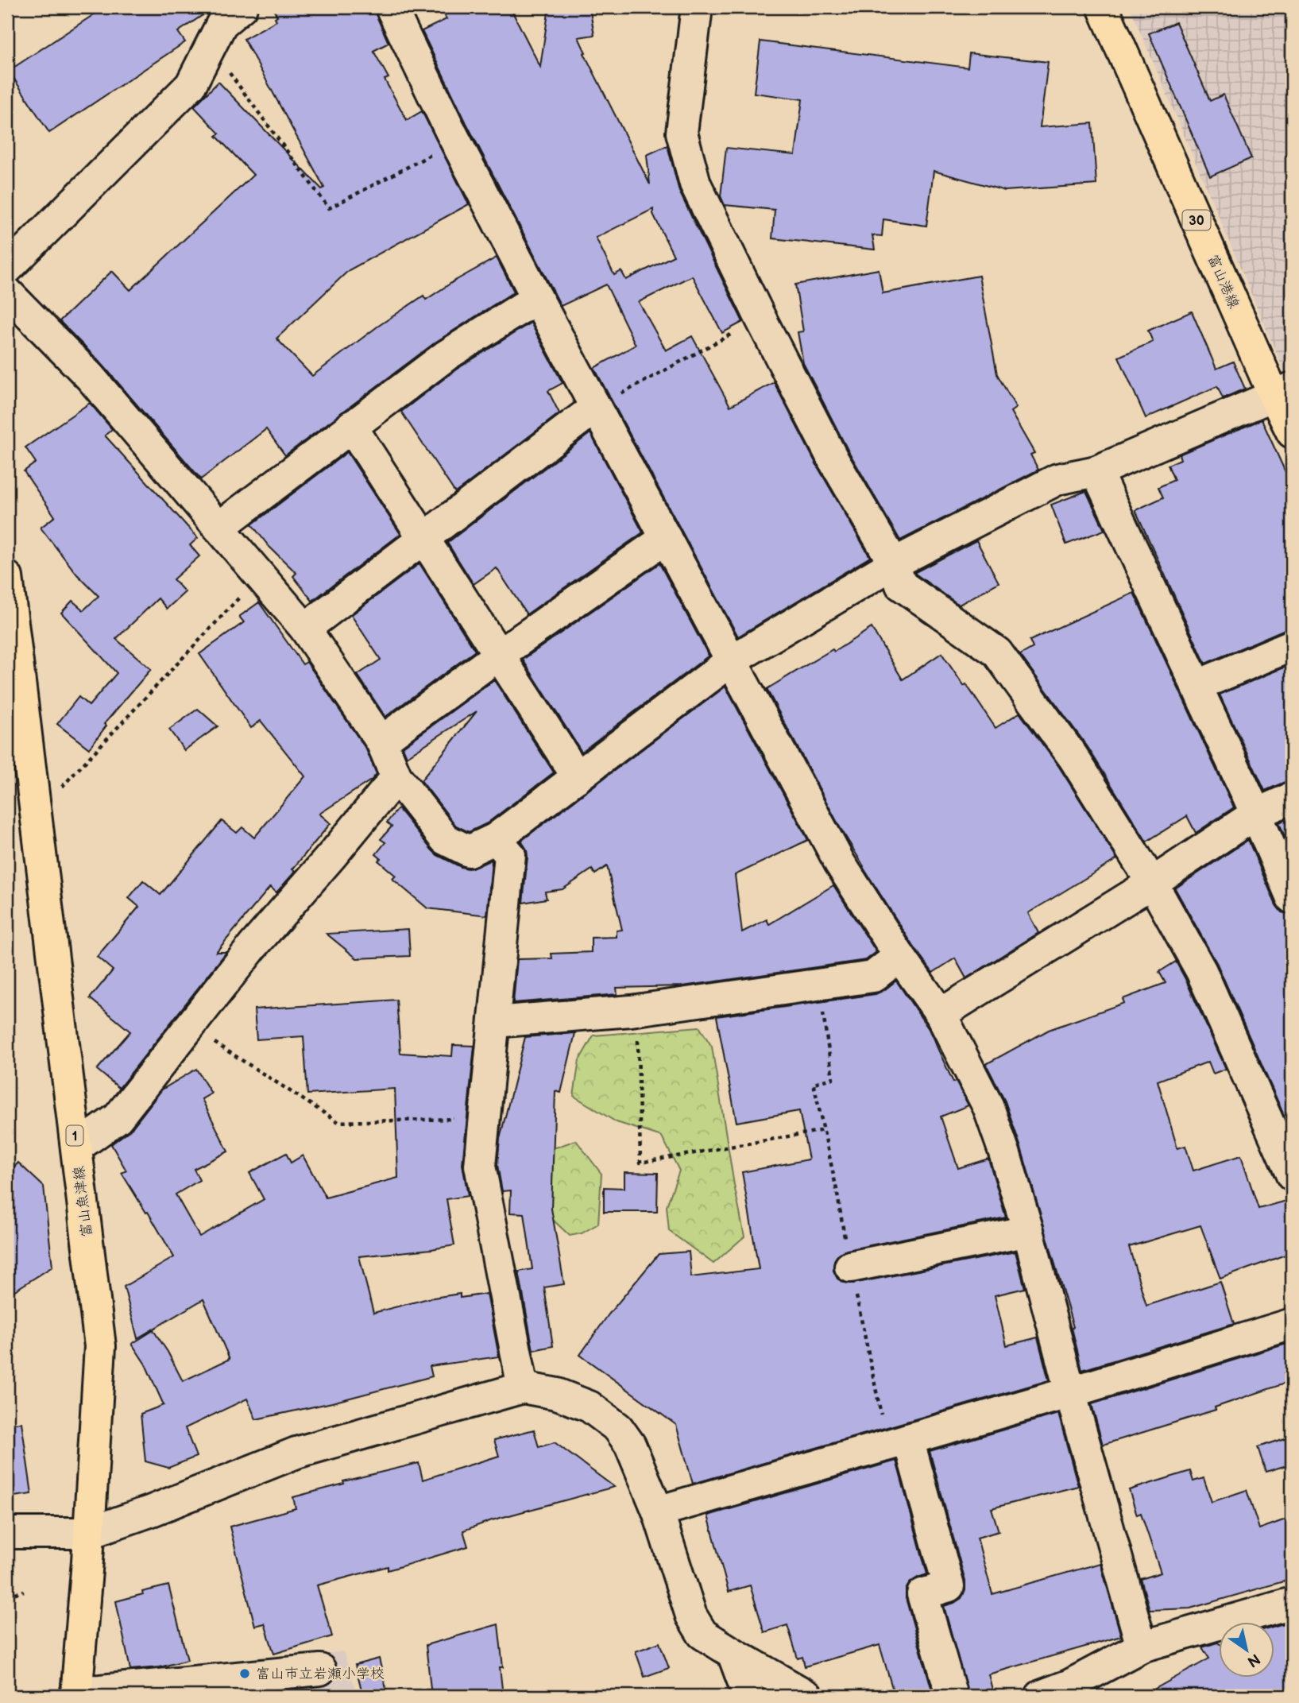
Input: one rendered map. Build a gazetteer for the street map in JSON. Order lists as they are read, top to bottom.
{
  "streets": {
    "main road": [
      "30",
      "富山港線",
      "1",
      "富山魚津線"
    ]
  },
  "places": ["富山市立岩瀬小学校"],
  "north": "bottom right"
}
